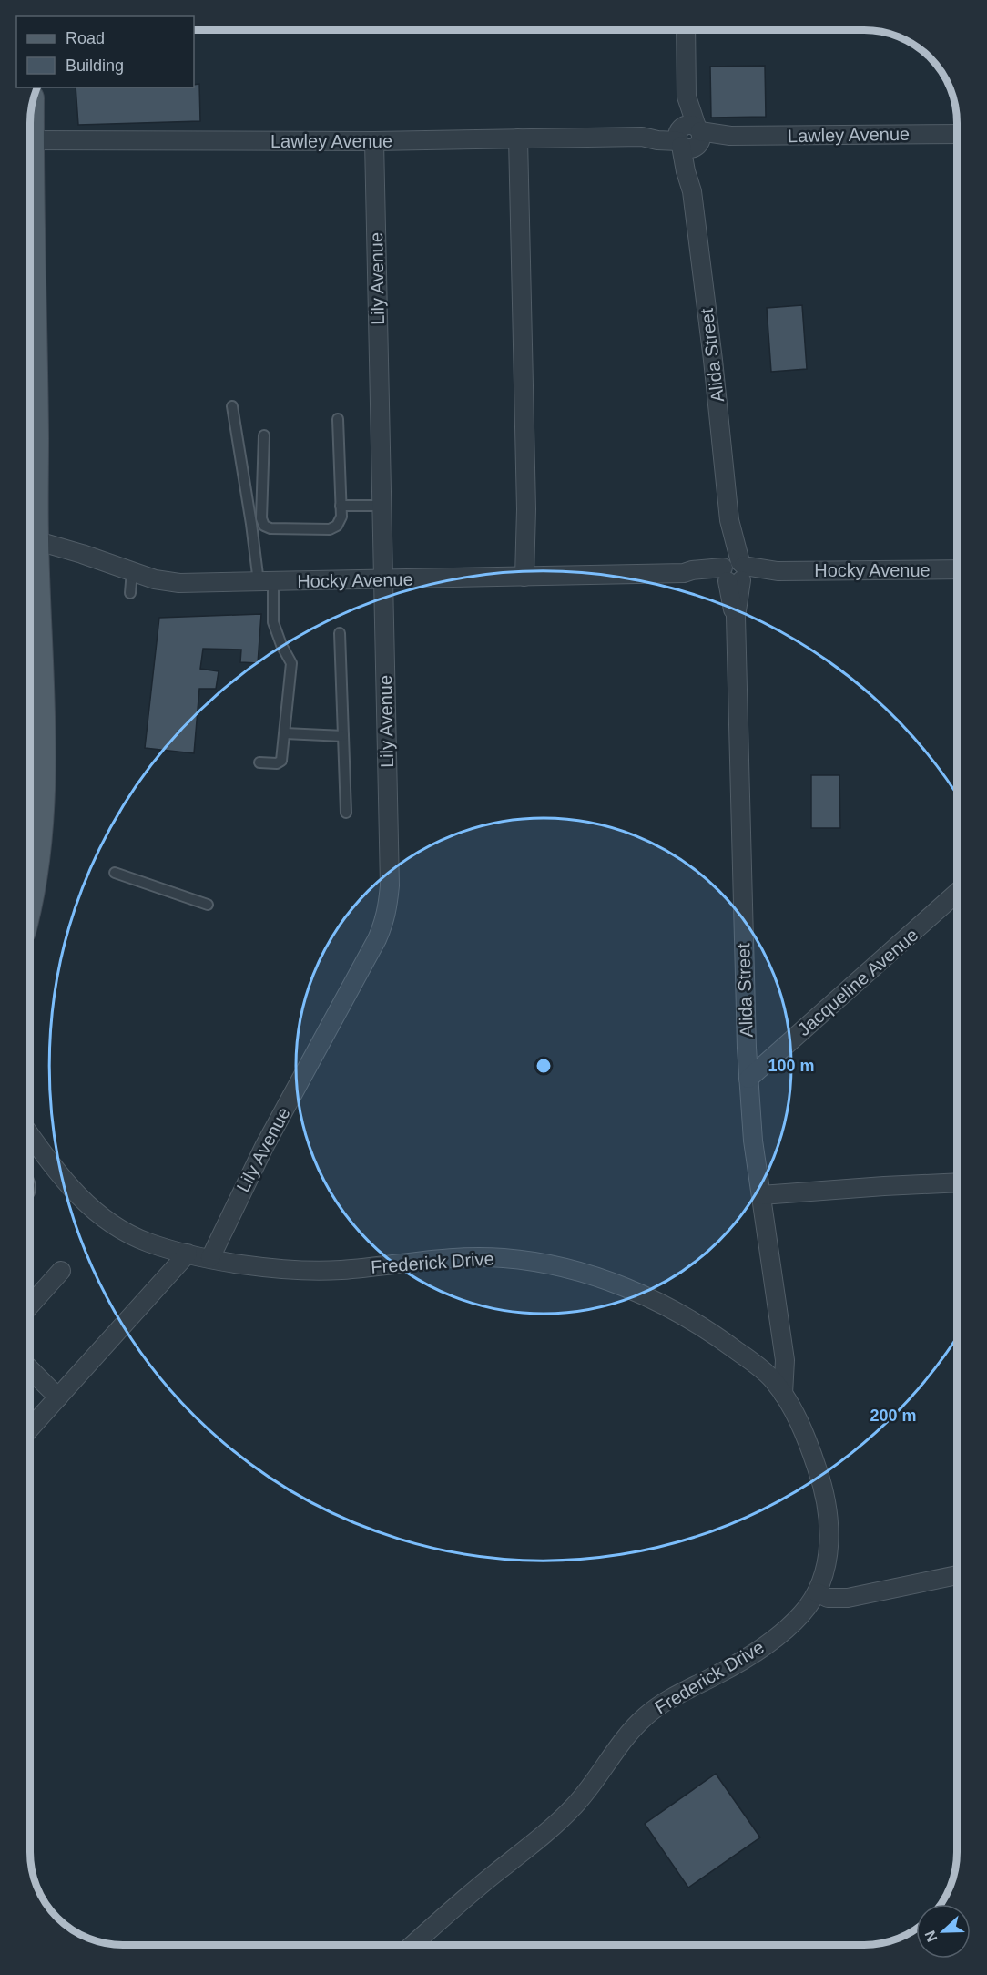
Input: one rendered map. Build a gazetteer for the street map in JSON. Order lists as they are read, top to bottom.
{
  "streets": {
    "street": [
      "Lawley Avenue",
      "Lily Avenue",
      "Alida Street",
      "Hocky Avenue",
      "Jacqueline Avenue",
      "Frederick Drive"
    ]
  },
  "crossings": [
    ["Lawley Avenue", "Lily Avenue"],
    ["Lawley Avenue", "Alida Street"],
    ["Lily Avenue", "Hocky Avenue"],
    ["Lily Avenue", "Frederick Drive"],
    ["Alida Street", "Hocky Avenue"],
    ["Alida Street", "Jacqueline Avenue"],
    ["Alida Street", "Frederick Drive"]
  ],
  "legend": ["Road", "Building"],
  "north": "left",
  "rings": ["100 m", "200 m"]
}
